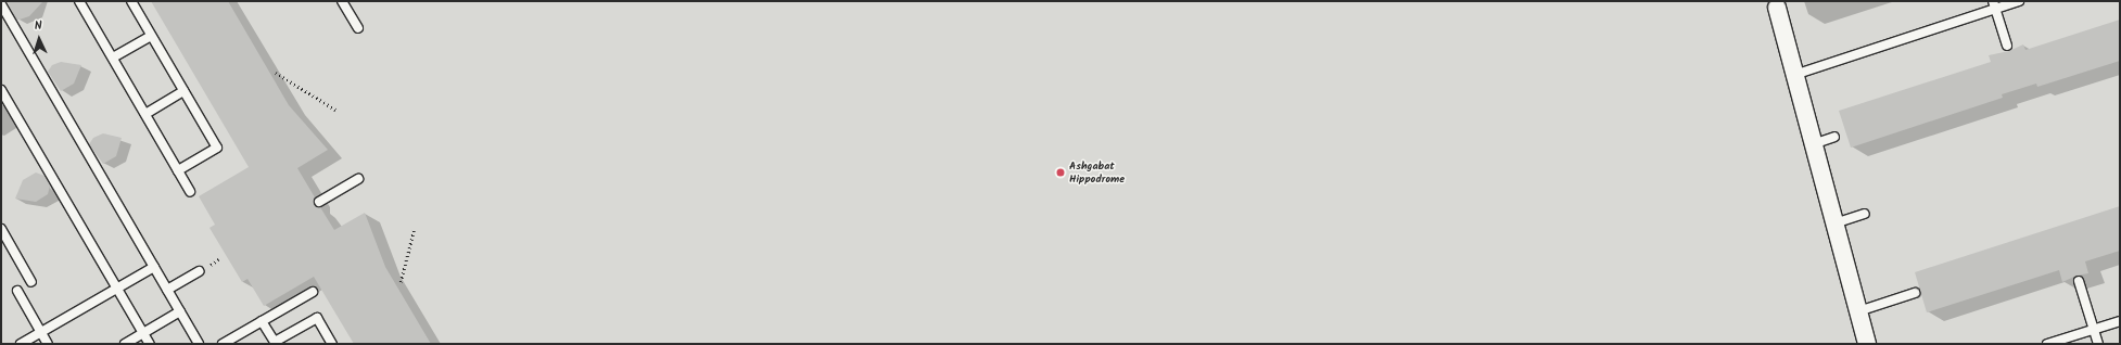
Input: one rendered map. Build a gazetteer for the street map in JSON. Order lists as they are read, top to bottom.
{
  "places": ["Ashgabat Hippodrome"],
  "north": "top"
}
